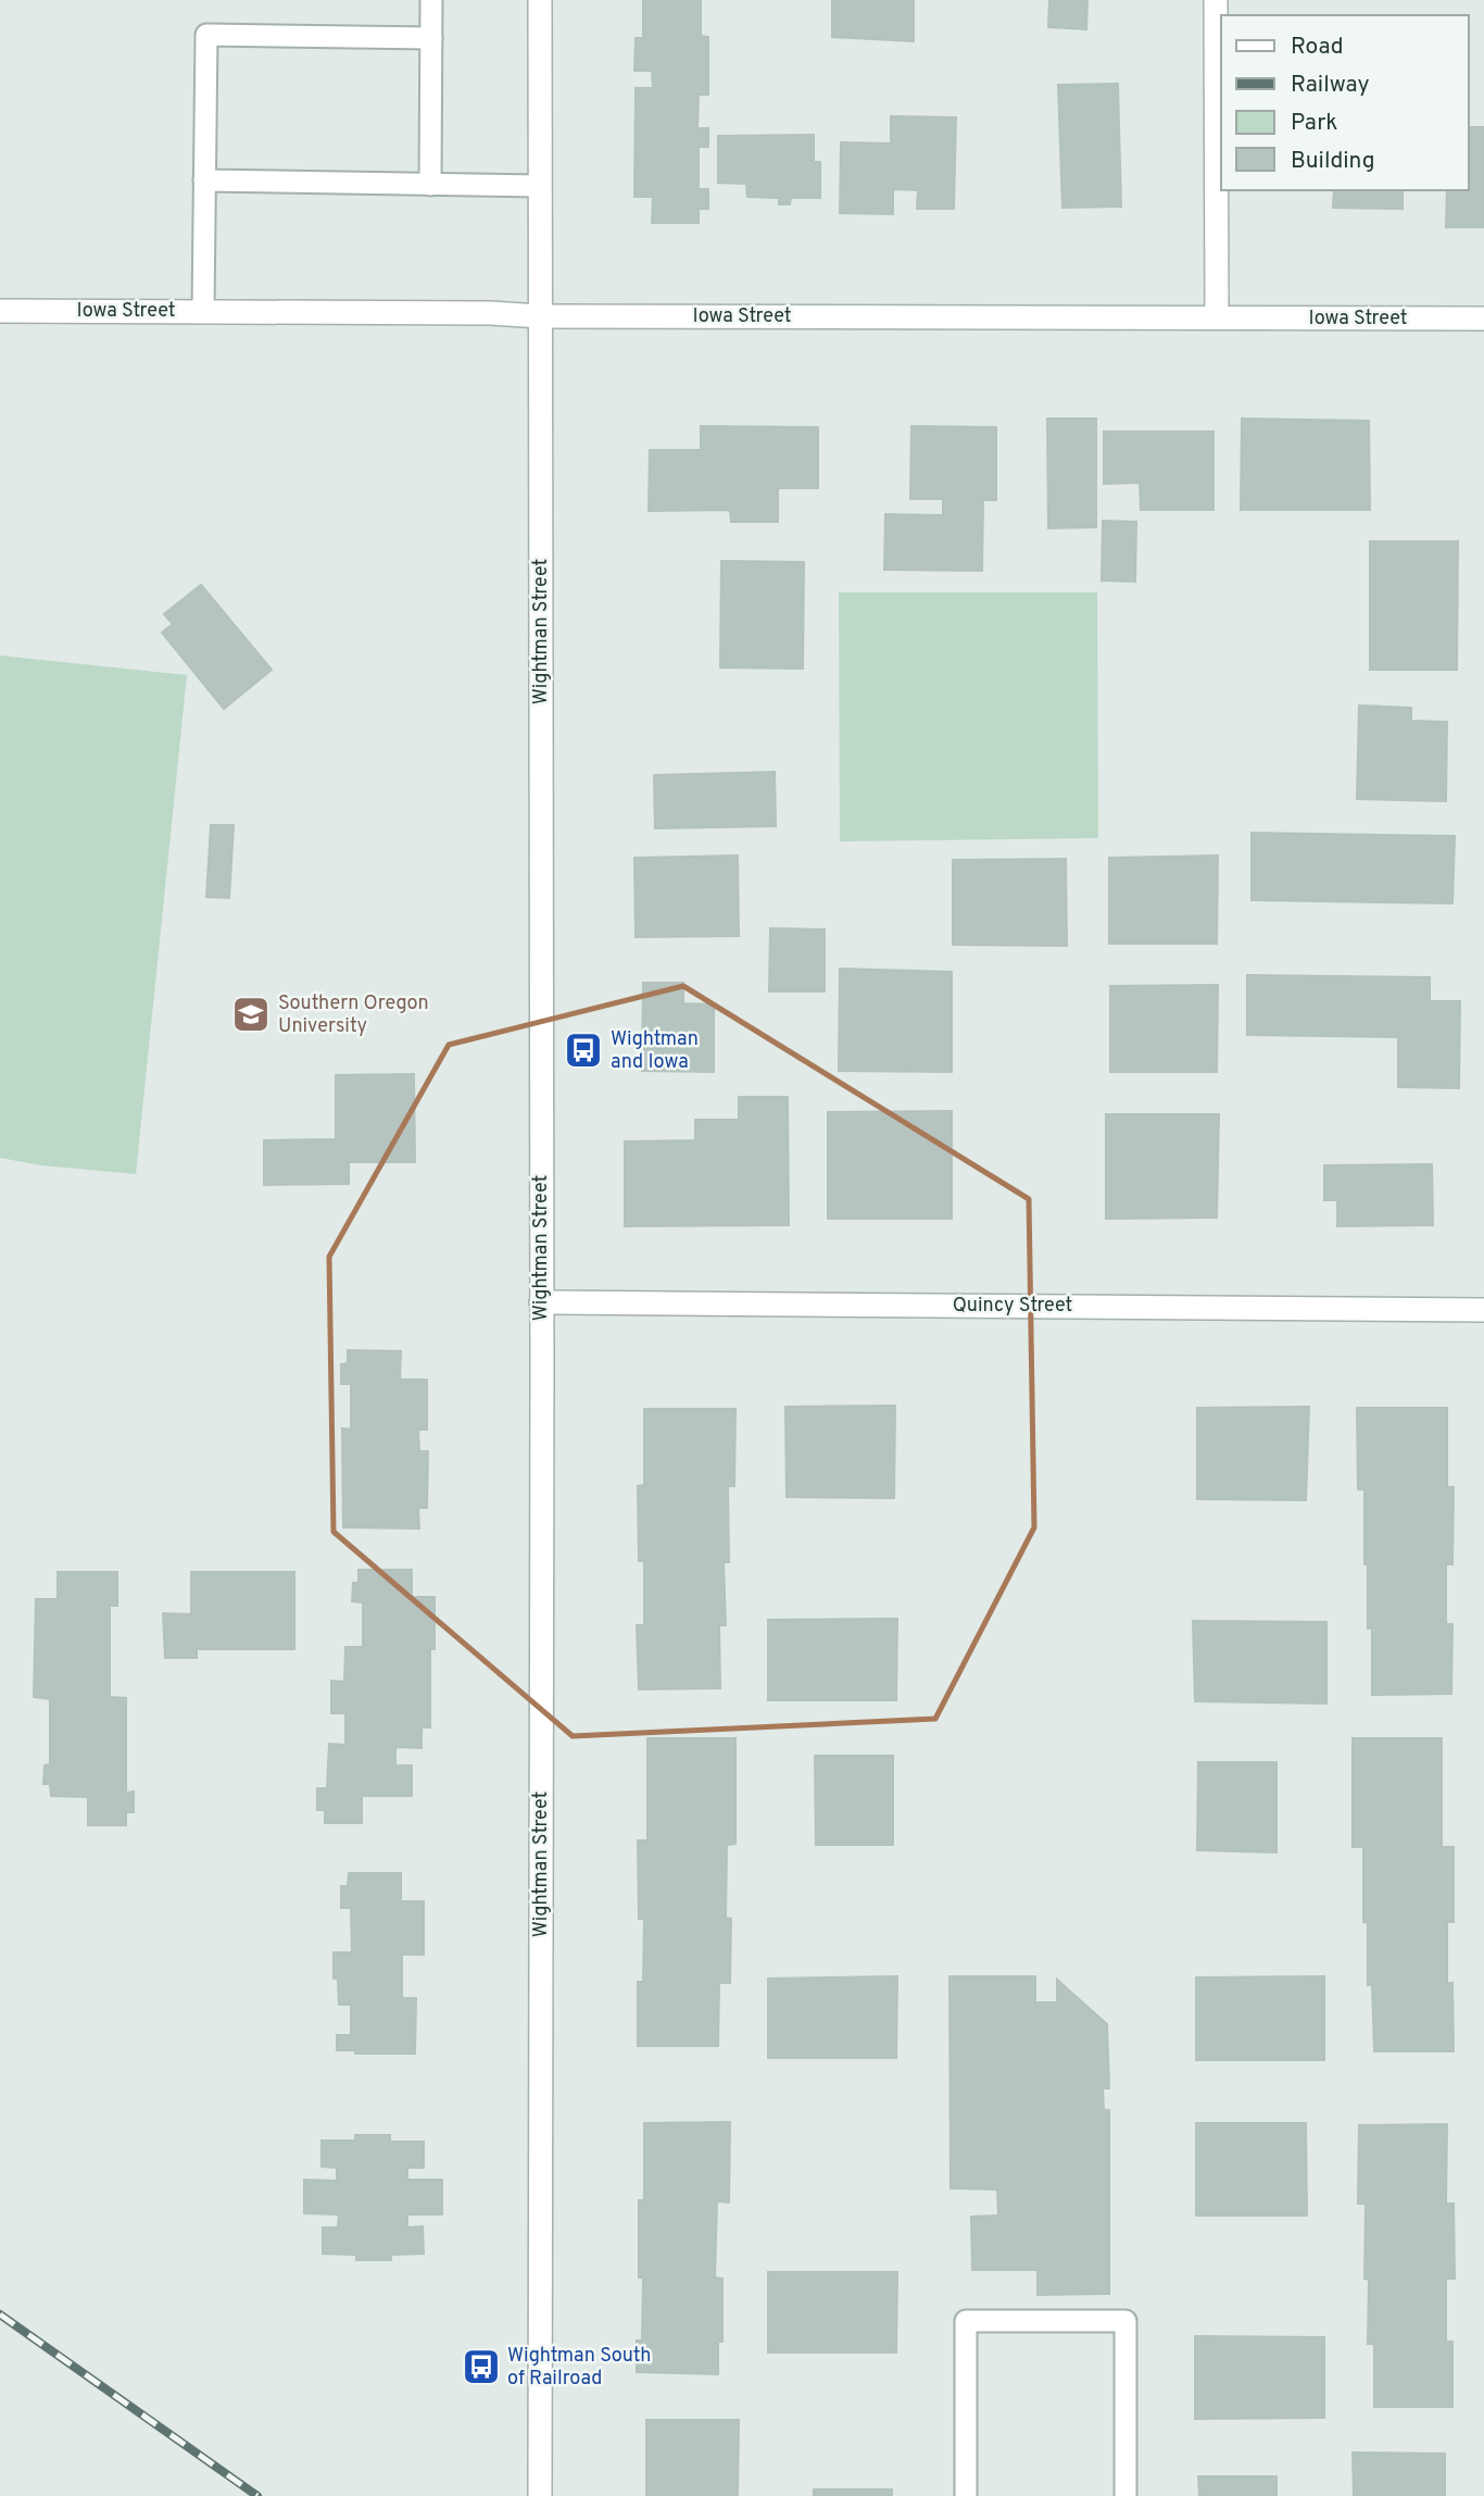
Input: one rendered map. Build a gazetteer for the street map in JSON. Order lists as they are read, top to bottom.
{
  "streets": {
    "street": ["Iowa Street", "Wightman Street", "Quincy Street"]
  },
  "crossings": [
    ["Iowa Street", "Wightman Street"],
    ["Wightman Street", "Quincy Street"]
  ],
  "places": {
    "school or university": ["Southern Oregon University"],
    "bus stop": ["Wightman and Iowa", "Wightman South of Railroad"]
  },
  "legend": [
    "Road",
    "Railway",
    "Park",
    "Building"
  ]
}
